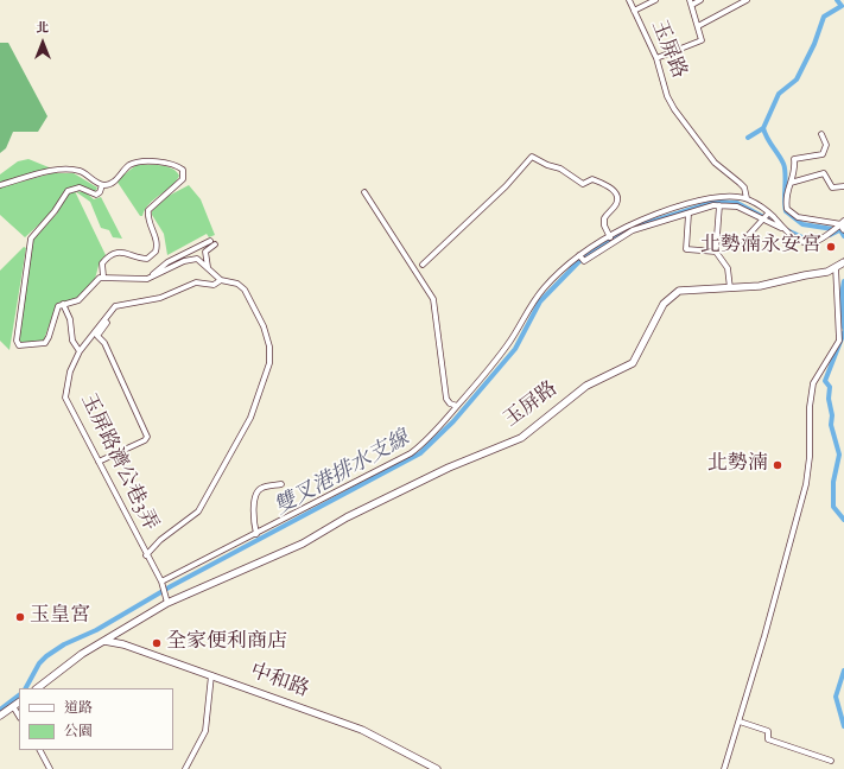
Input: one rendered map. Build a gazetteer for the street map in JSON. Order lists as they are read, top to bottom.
{
  "streets": {
    "street": ["玉屏路", "玉屏路濟公巷3弄", "中和路"]
  },
  "crossings": [
    ["玉屏路", "中和路"]
  ],
  "water": ["雙叉港排水支線"],
  "places": [
    "北勢湳永安宮",
    "北勢湳",
    "玉皇宮",
    "全家便利商店"
  ],
  "legend": ["道路", "公園"],
  "north": "top"
}
